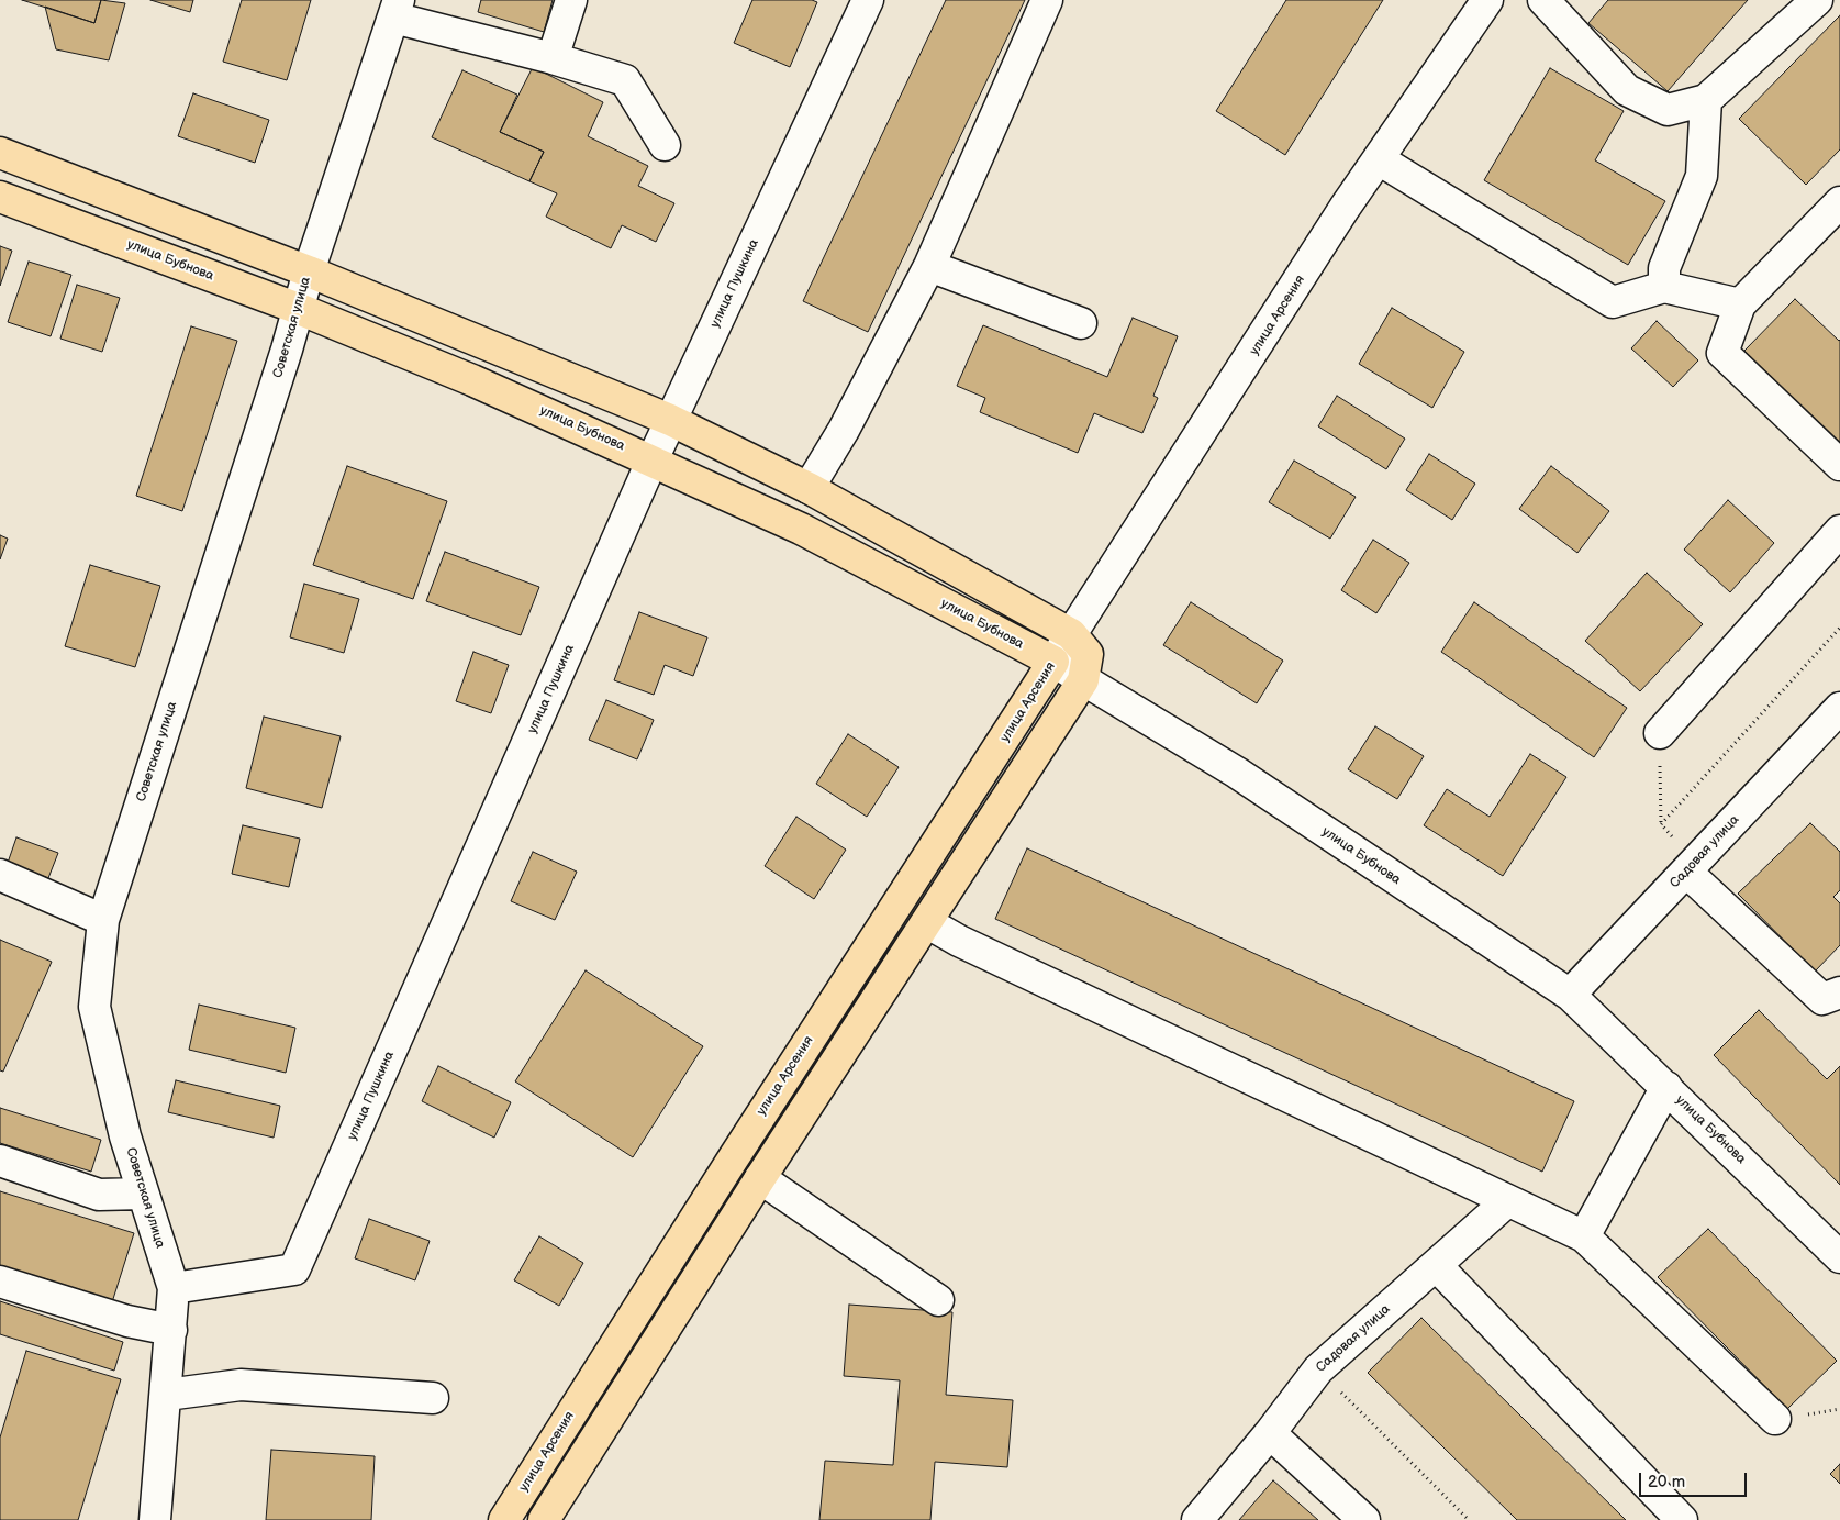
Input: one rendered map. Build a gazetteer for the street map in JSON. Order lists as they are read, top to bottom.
{
  "streets": {
    "main road": ["улица Бубнова", "улица Арсения"],
    "street": ["улица Пушкина", "Советская улица", "Садовая улица"]
  },
  "crossings": [
    ["улица Бубнова", "улица Пушкина"],
    ["улица Бубнова", "улица Арсения"],
    ["улица Бубнова", "Советская улица"],
    ["улица Бубнова", "Садовая улица"],
    ["улица Пушкина", "Советская улица"]
  ],
  "scale_bar": "20 m"
}
